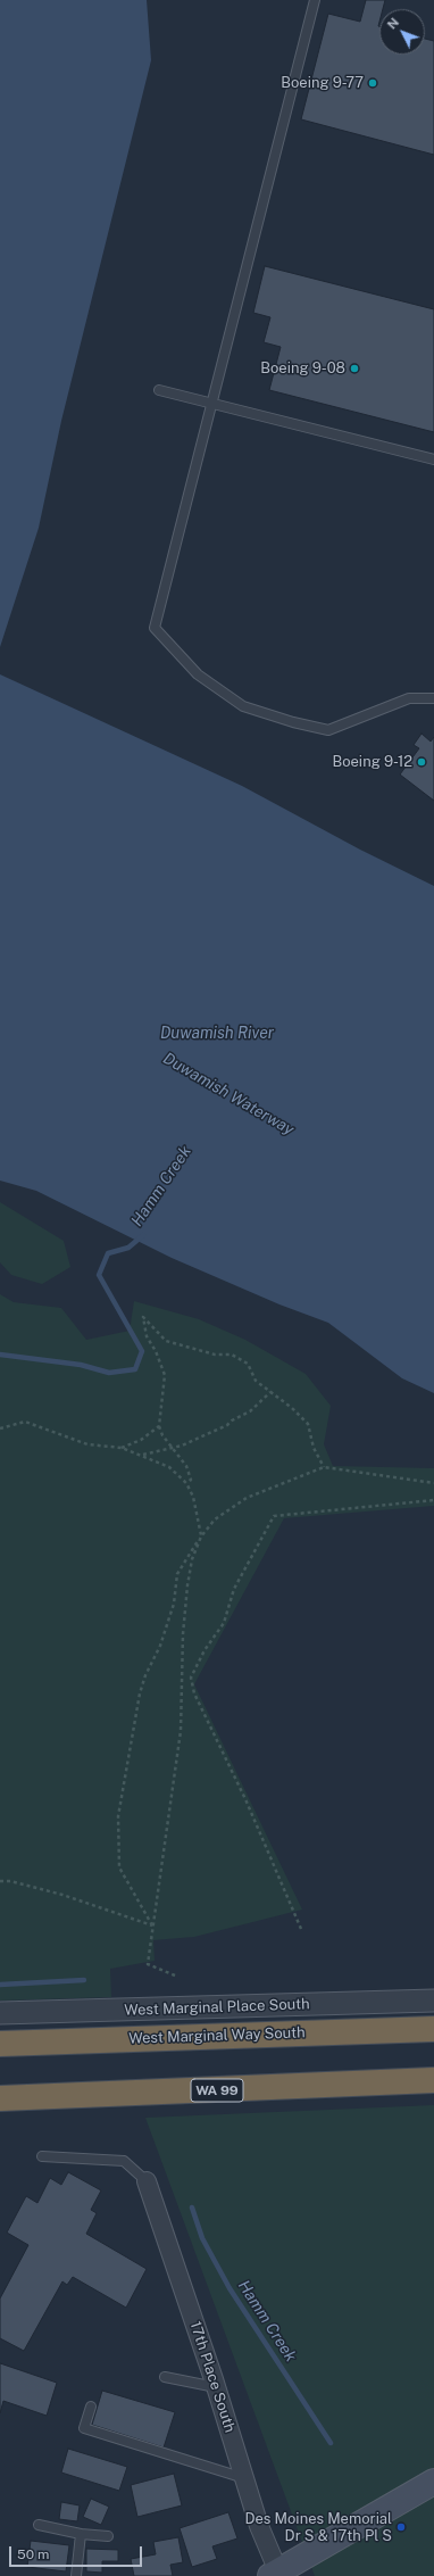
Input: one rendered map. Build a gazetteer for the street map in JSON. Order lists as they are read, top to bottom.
{
  "streets": {
    "highway": ["West Marginal Way South", "WA 99"],
    "street": ["West Marginal Place South", "17th Place South"]
  },
  "water": ["Duwamish River", "Duwamish Waterway", "Hamm Creek"],
  "places": [
    "Boeing 9-77",
    "Boeing 9-08",
    "Boeing 9-12",
    "Des Moines Memorial Dr S & 17th Pl S"
  ],
  "scale_bar": "50 m",
  "north": "top left"
}
